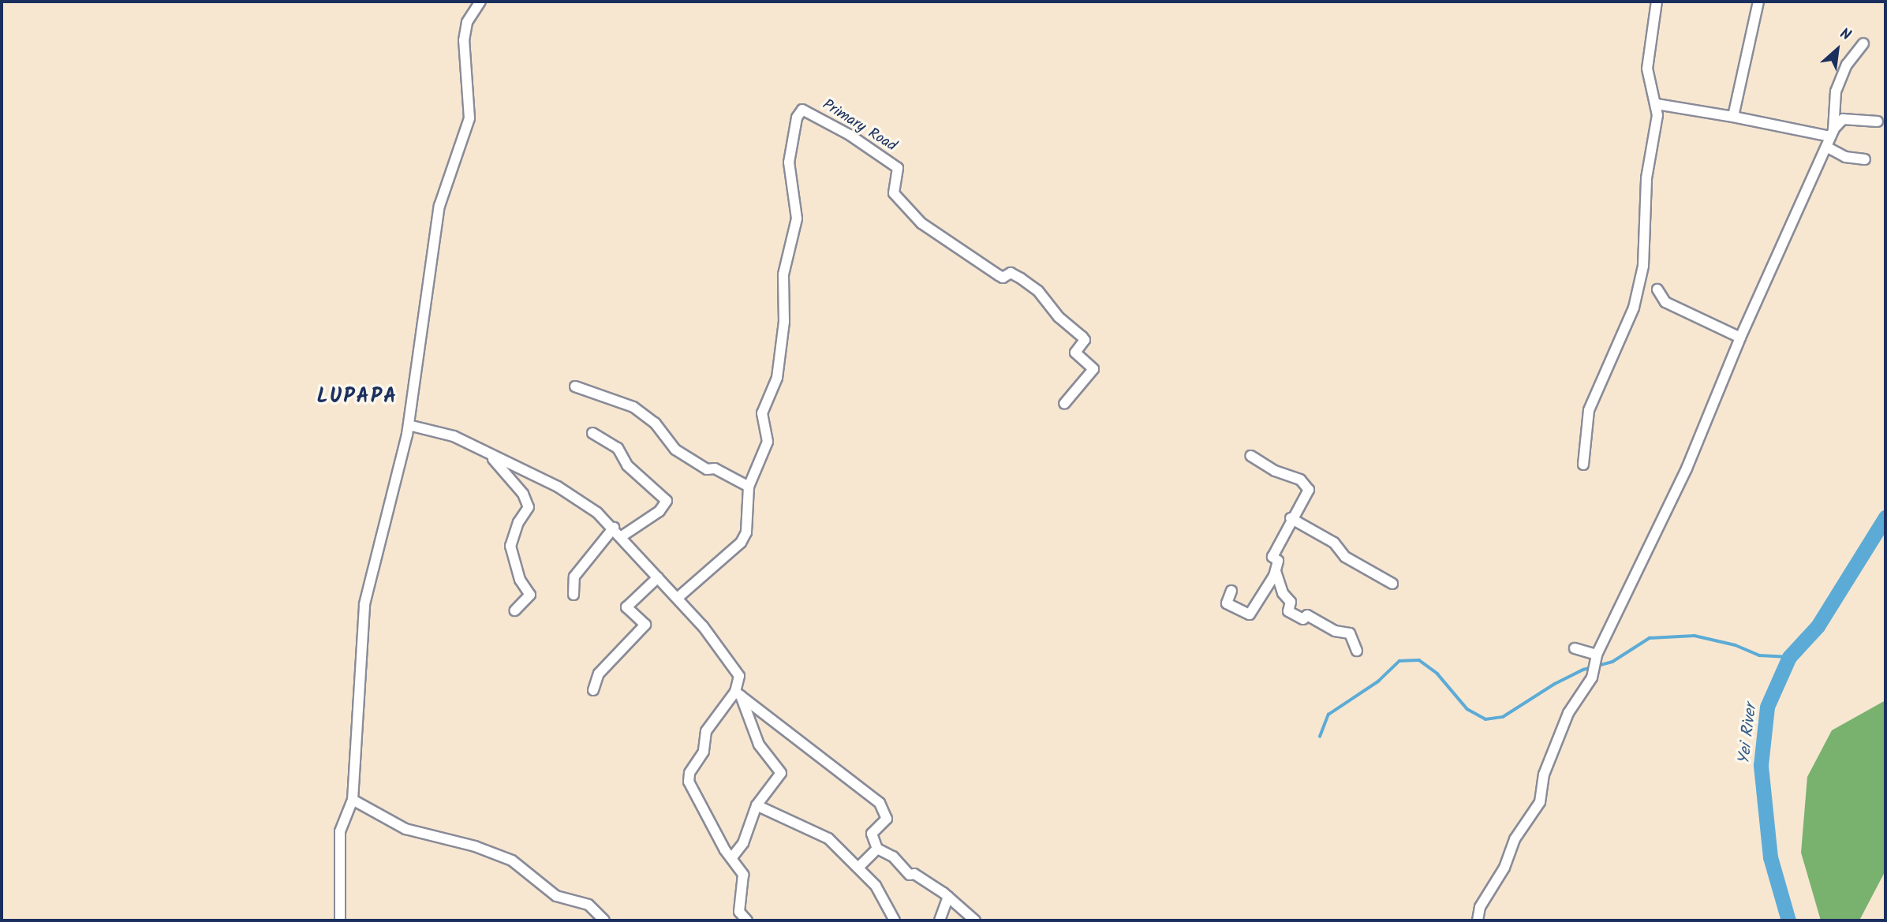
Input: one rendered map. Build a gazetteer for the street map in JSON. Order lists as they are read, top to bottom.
{
  "streets": {
    "street": ["Primary Road"]
  },
  "districts": ["LUPAPA"],
  "water": ["Yei River"],
  "north": "top right"
}
